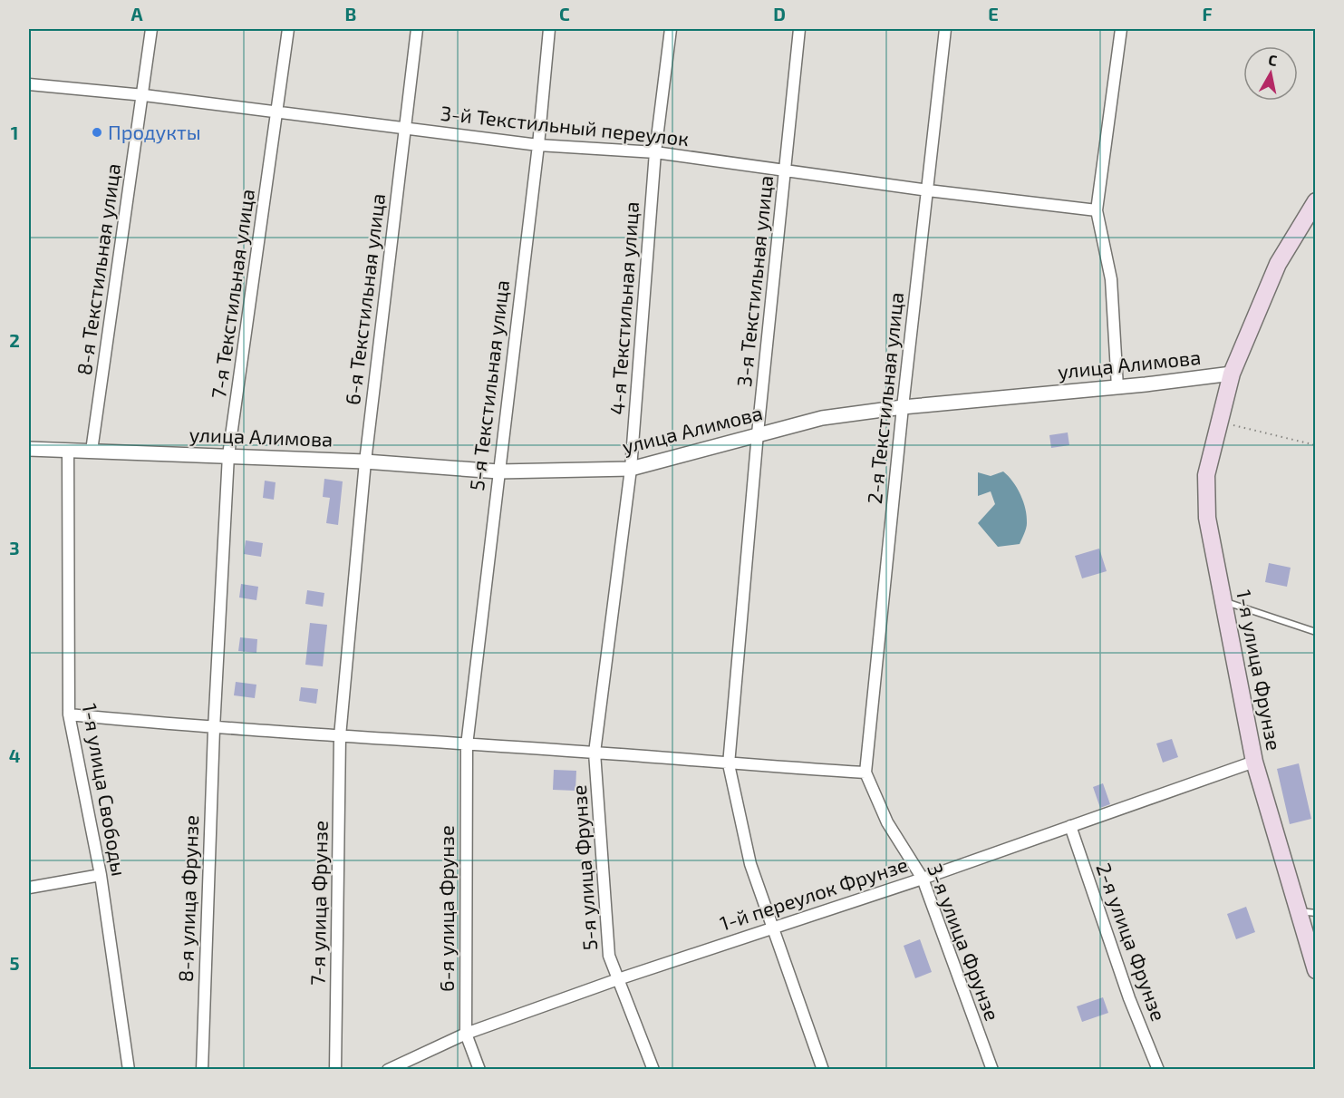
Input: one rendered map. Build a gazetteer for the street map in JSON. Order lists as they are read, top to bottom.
{
  "streets": {
    "main road": ["1-я улица Фрунзе"],
    "street": [
      "3-й Текстильный переулок",
      "8-я Текстильная улица",
      "3-я Текстильная улица",
      "7-я Текстильная улица",
      "6-я Текстильная улица",
      "4-я Текстильная улица",
      "улица Алимова",
      "5-я Текстильная улица",
      "2-я Текстильная улица",
      "1-я улица Свободы",
      "5-я улица Фрунзе",
      "1-й переулок Фрунзе",
      "8-я улица Фрунзе",
      "7-я улица Фрунзе",
      "6-я улица Фрунзе",
      "3-я улица Фрунзе",
      "2-я улица Фрунзе"
    ]
  },
  "crossings": [
    ["3-й Текстильный переулок", "8-я Текстильная улица"],
    ["3-й Текстильный переулок", "3-я Текстильная улица"],
    ["3-й Текстильный переулок", "7-я Текстильная улица"],
    ["3-й Текстильный переулок", "6-я Текстильная улица"],
    ["3-й Текстильный переулок", "4-я Текстильная улица"],
    ["3-й Текстильный переулок", "5-я Текстильная улица"],
    ["3-й Текстильный переулок", "2-я Текстильная улица"],
    ["8-я Текстильная улица", "улица Алимова"],
    ["3-я Текстильная улица", "улица Алимова"],
    ["3-я Текстильная улица", "1-й переулок Фрунзе"],
    ["7-я Текстильная улица", "улица Алимова"],
    ["7-я Текстильная улица", "8-я улица Фрунзе"],
    ["6-я Текстильная улица", "улица Алимова"],
    ["6-я Текстильная улица", "7-я улица Фрунзе"],
    ["4-я Текстильная улица", "улица Алимова"],
    ["4-я Текстильная улица", "5-я улица Фрунзе"],
    ["улица Алимова", "5-я Текстильная улица"],
    ["улица Алимова", "2-я Текстильная улица"],
    ["улица Алимова", "1-я улица Фрунзе"],
    ["улица Алимова", "1-я улица Свободы"],
    ["5-я Текстильная улица", "6-я улица Фрунзе"],
    ["2-я Текстильная улица", "3-я улица Фрунзе"],
    ["1-я улица Фрунзе", "1-й переулок Фрунзе"],
    ["5-я улица Фрунзе", "1-й переулок Фрунзе"],
    ["1-й переулок Фрунзе", "6-я улица Фрунзе"],
    ["1-й переулок Фрунзе", "3-я улица Фрунзе"],
    ["1-й переулок Фрунзе", "2-я улица Фрунзе"]
  ],
  "places": ["Продукты"],
  "north": "top",
  "grid": {
    "columns": [
      "A",
      "B",
      "C",
      "D",
      "E",
      "F"
    ],
    "rows": [
      "1",
      "2",
      "3",
      "4",
      "5"
    ]
  }
}
